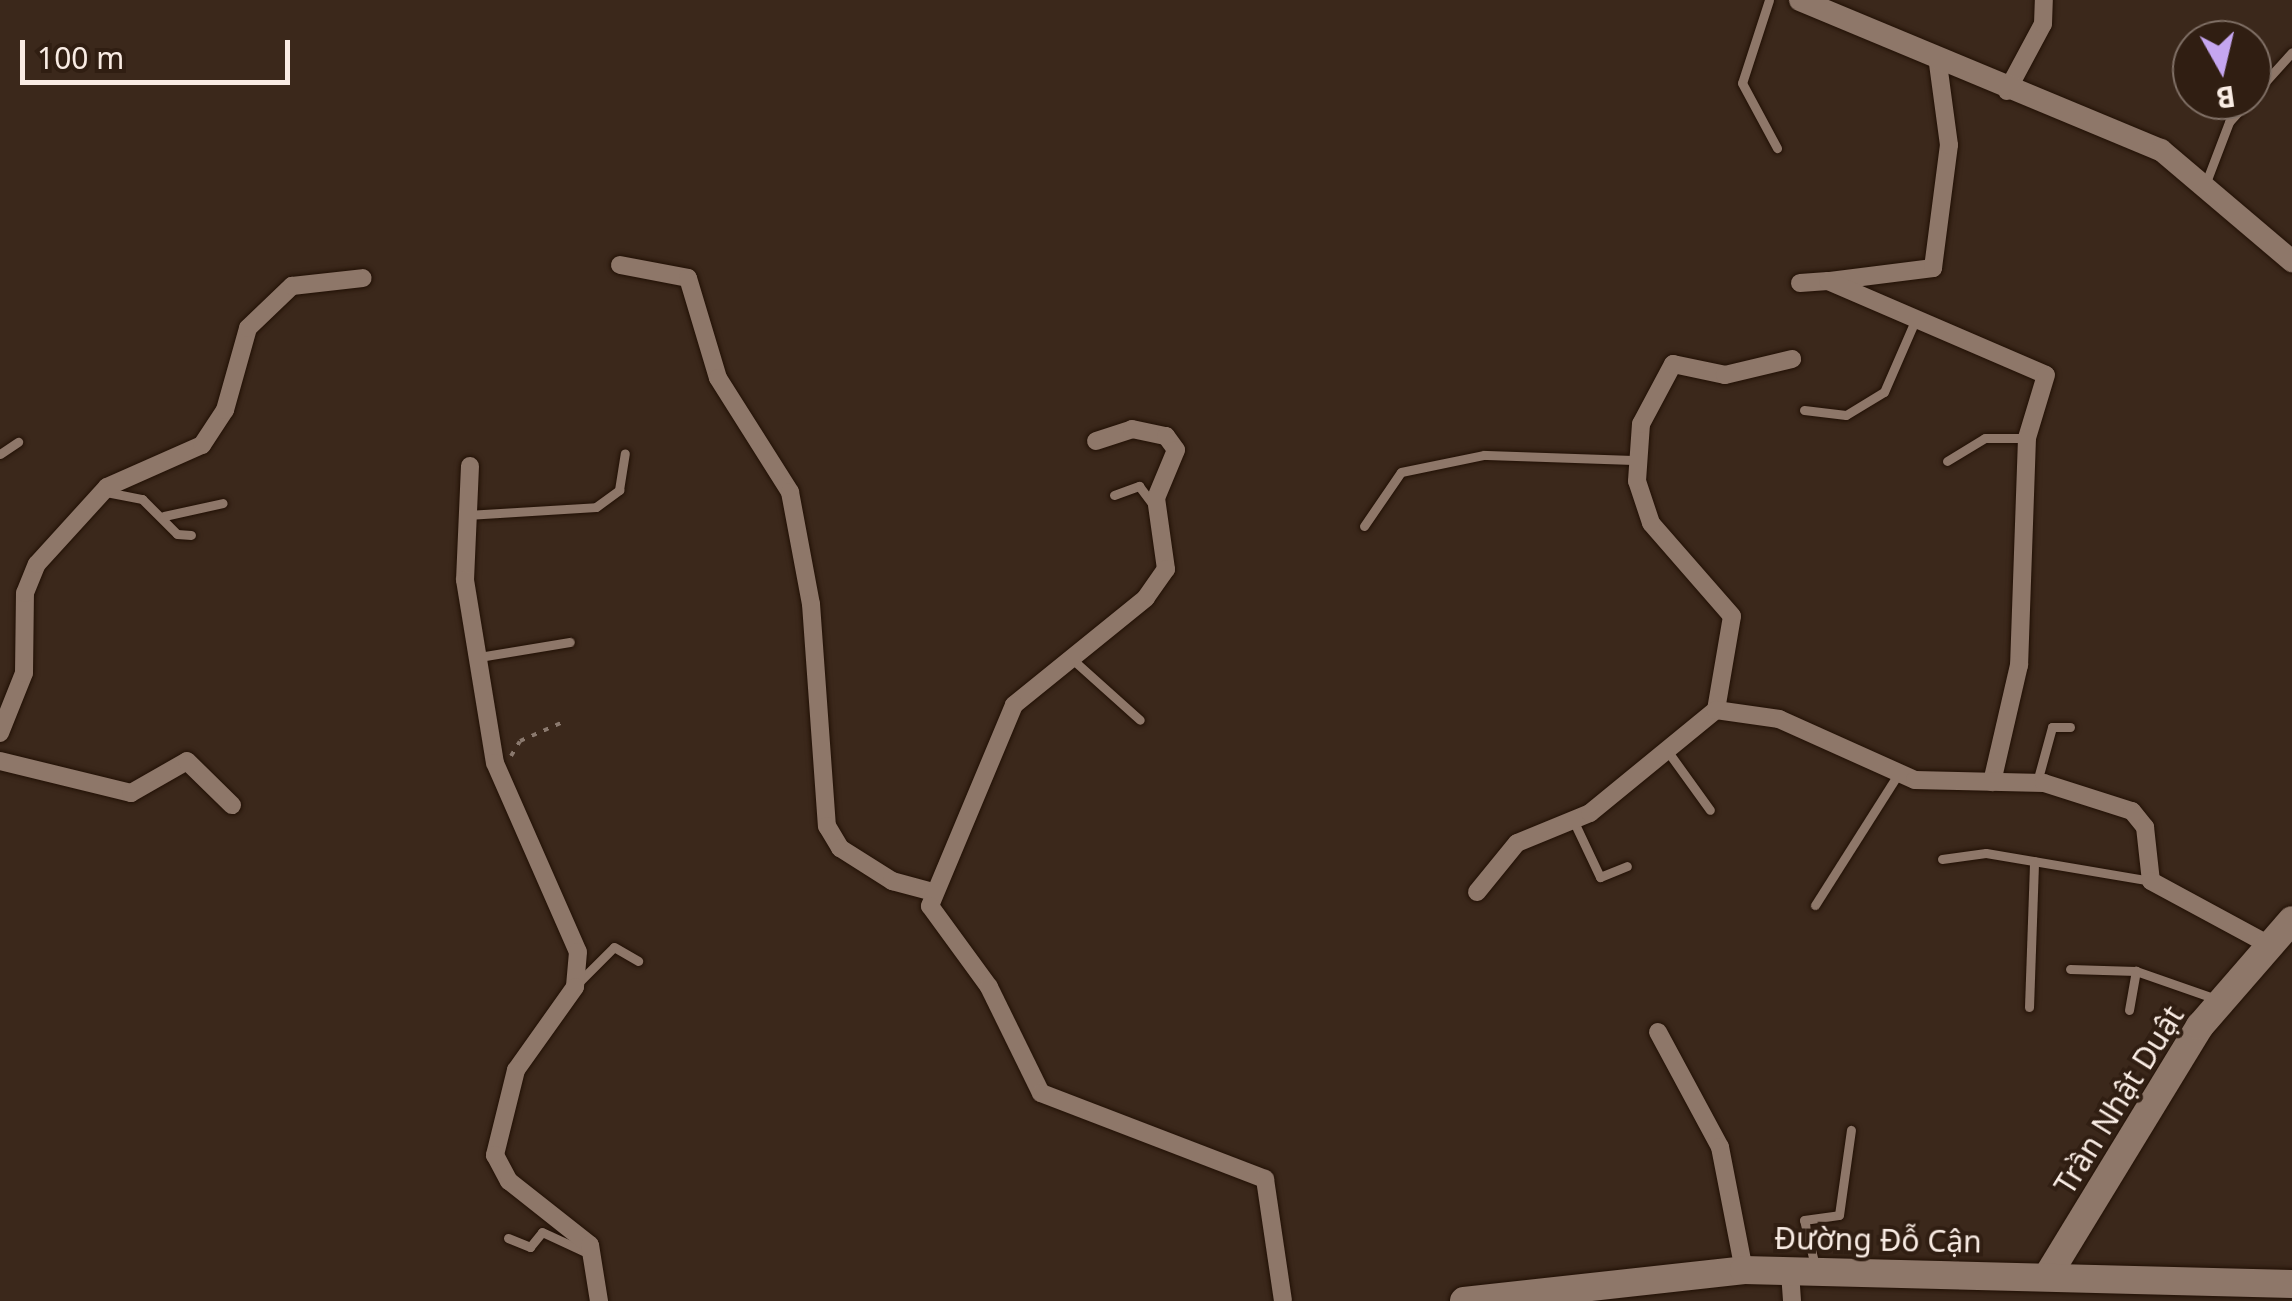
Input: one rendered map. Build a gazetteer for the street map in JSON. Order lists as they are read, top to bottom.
{
  "streets": {
    "main road": ["Trần Nhật Duật", "Đường Đỗ Cận"]
  },
  "crossings": [
    ["Trần Nhật Duật", "Đường Đỗ Cận"]
  ],
  "scale_bar": "100 m",
  "north": "bottom"
}
